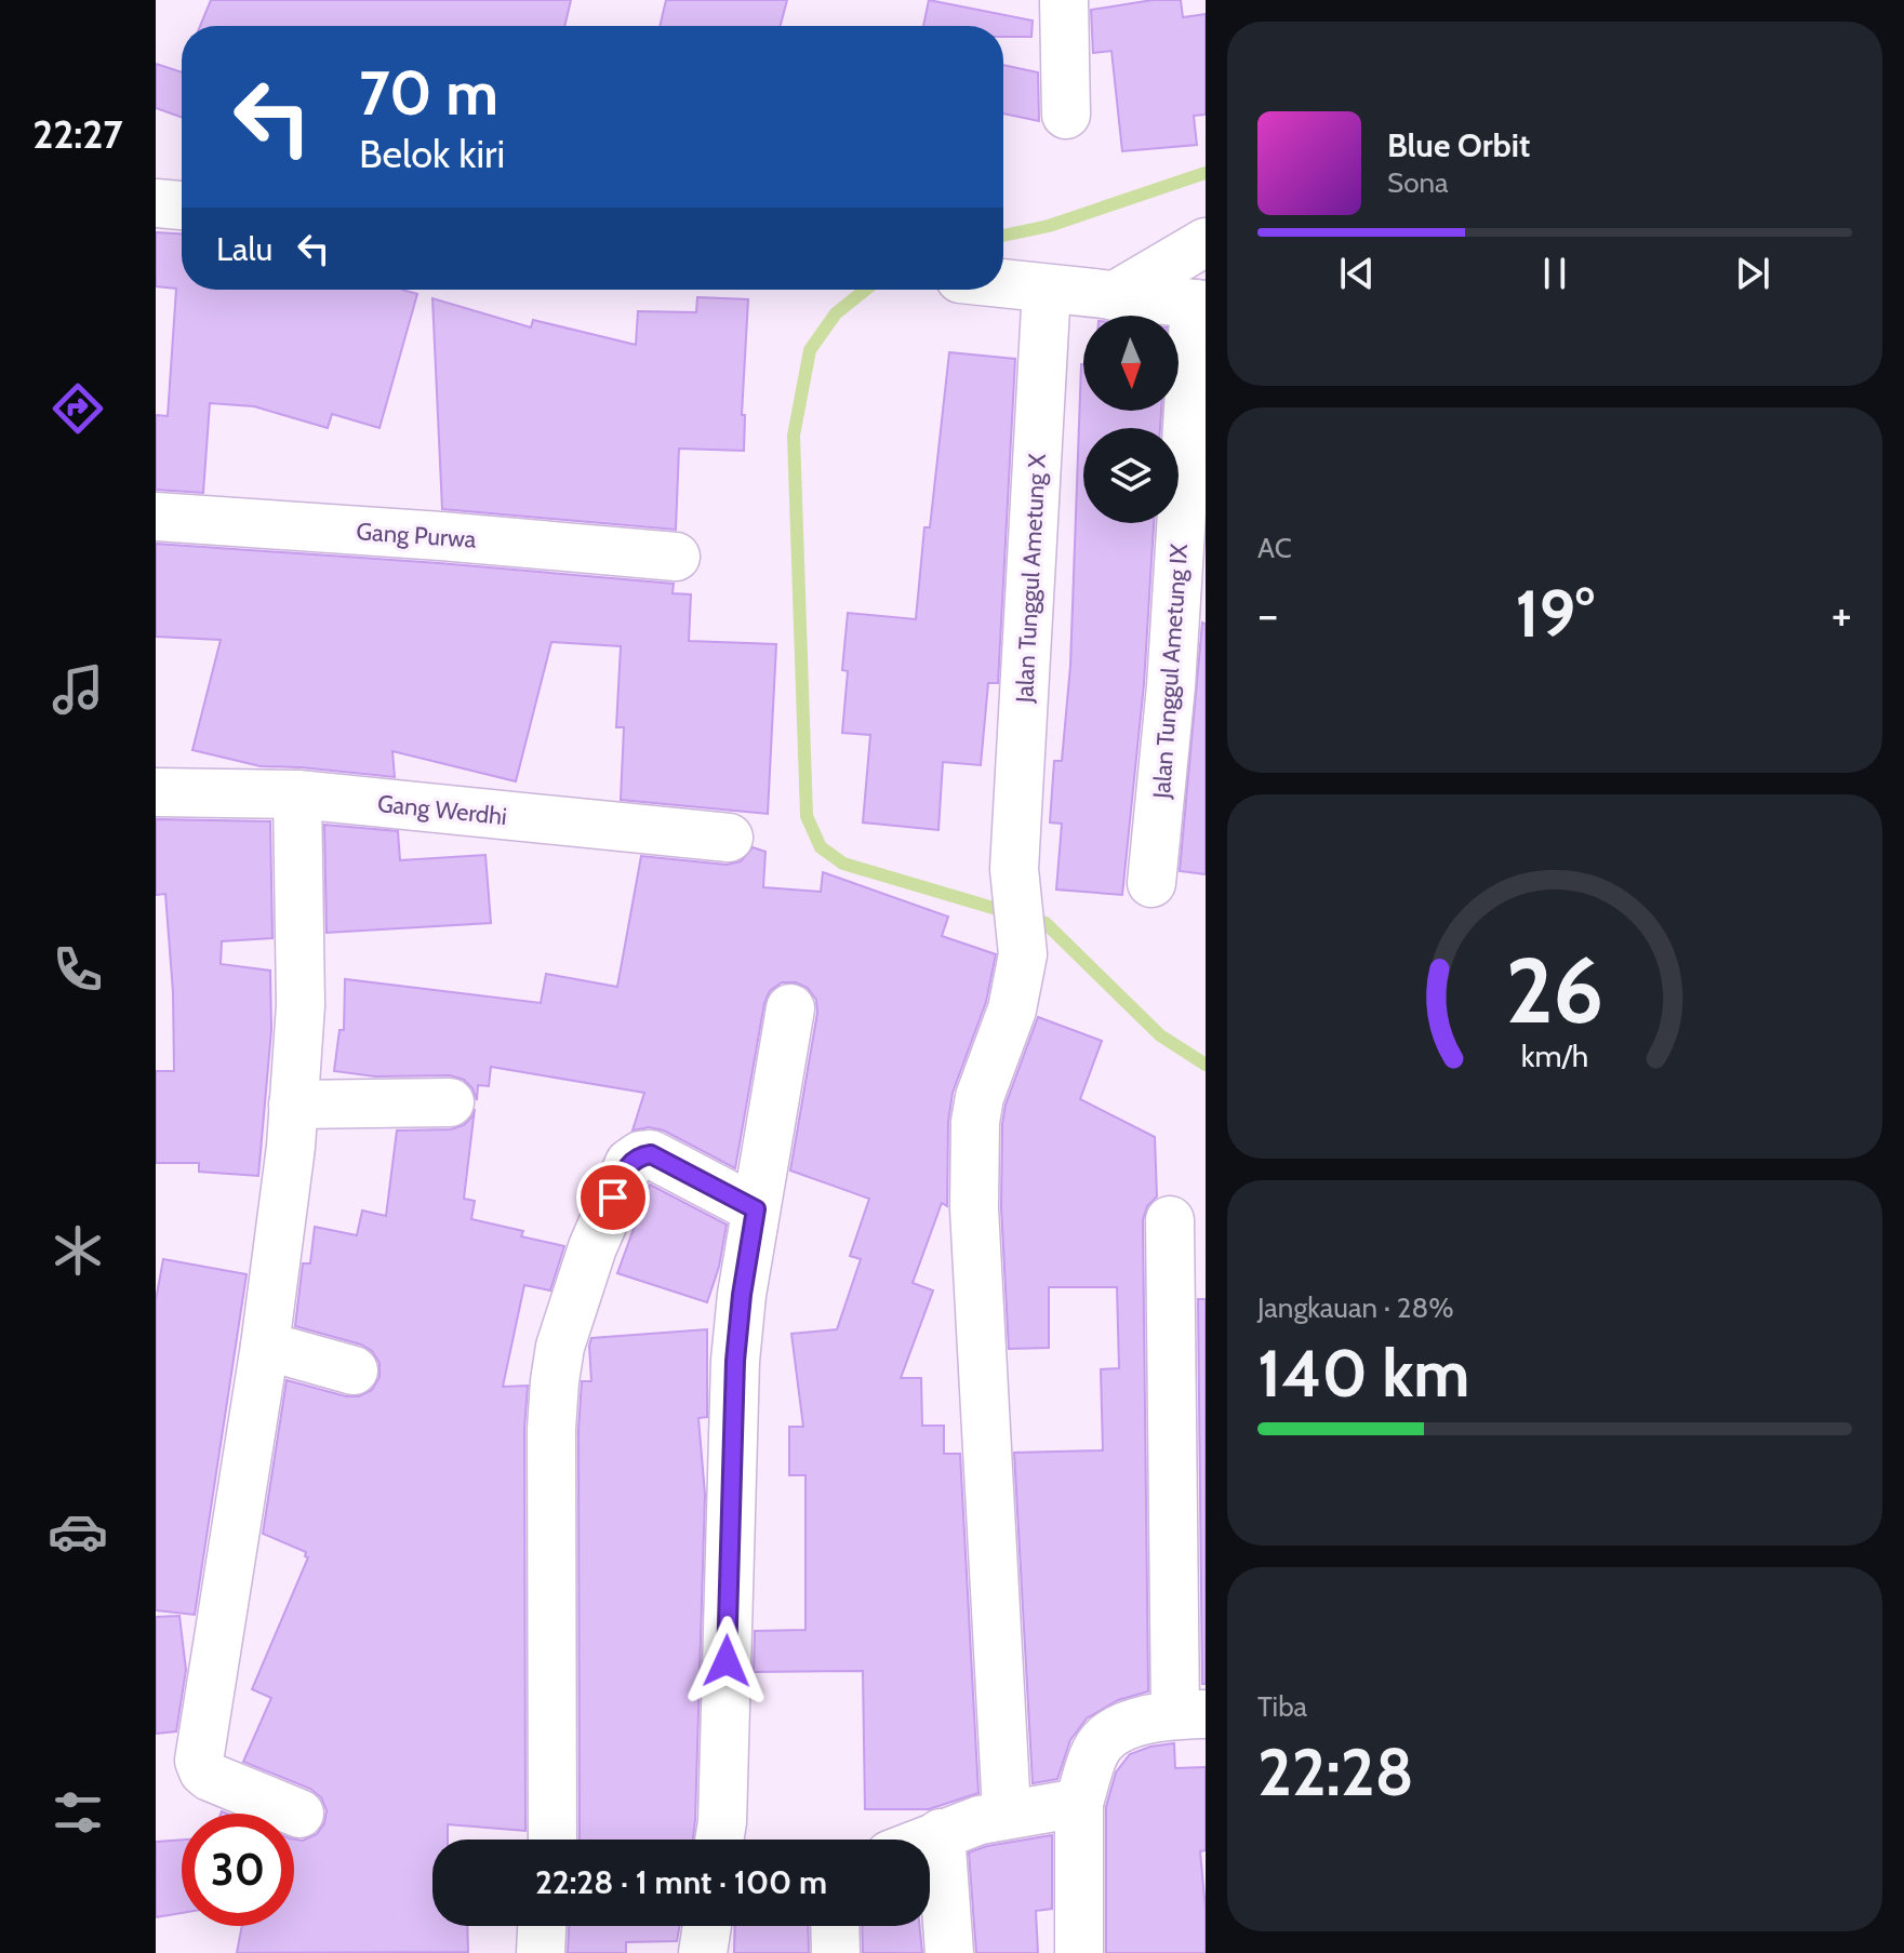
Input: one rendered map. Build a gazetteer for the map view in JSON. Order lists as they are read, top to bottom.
{
  "streets": {
    "street": [
      "Gang Purwa",
      "Jalan Tunggul Ametung X",
      "Jalan Tunggul Ametung IX",
      "Gang Werdhi"
    ]
  },
  "north": "bottom",
  "page": {
    "tabs": "22:27",
    "turn": ["70 m", "Belok kiri"],
    "song": ["Blue Orbit", "Sona"],
    "then": "Lalu",
    "tile": [
      "AC",
      ["Jangkauan · 28%", "140 km"],
      ["Tiba", "22:28"]
    ],
    "heat": ["−", "19°", "+"],
    "limit": "30",
    "trip": "22:28 · 1 mnt · 100 m",
    "gauge": ["26", "km/h"]
  }
}
